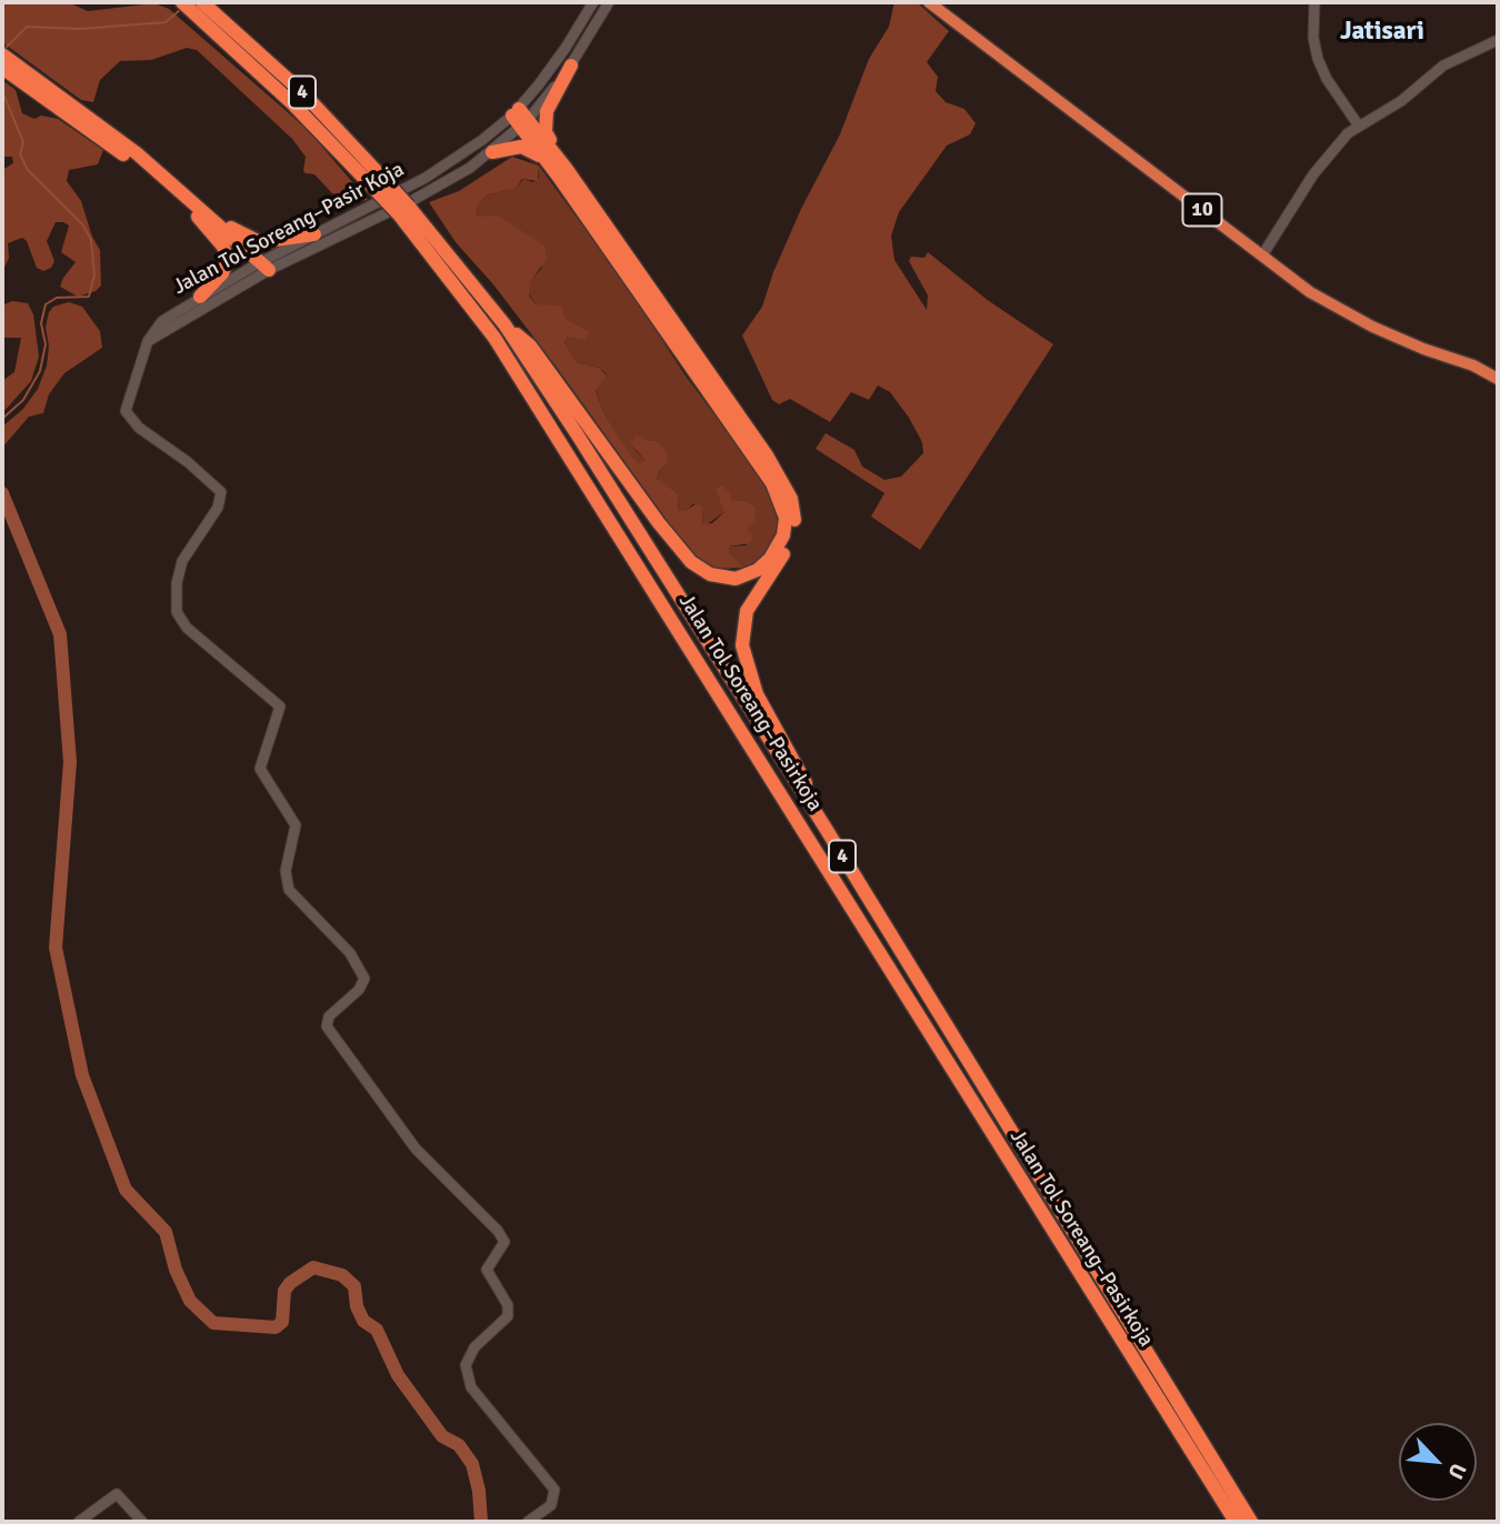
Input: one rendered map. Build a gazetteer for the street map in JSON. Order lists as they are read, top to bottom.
{
  "streets": {
    "highway": ["4", "10", "Jalan Tol Soreang–Pasirkoja"],
    "street": ["Jalan Tol Soreang–Pasir Koja"]
  },
  "districts": ["Jatisari"],
  "north": "bottom right"
}
